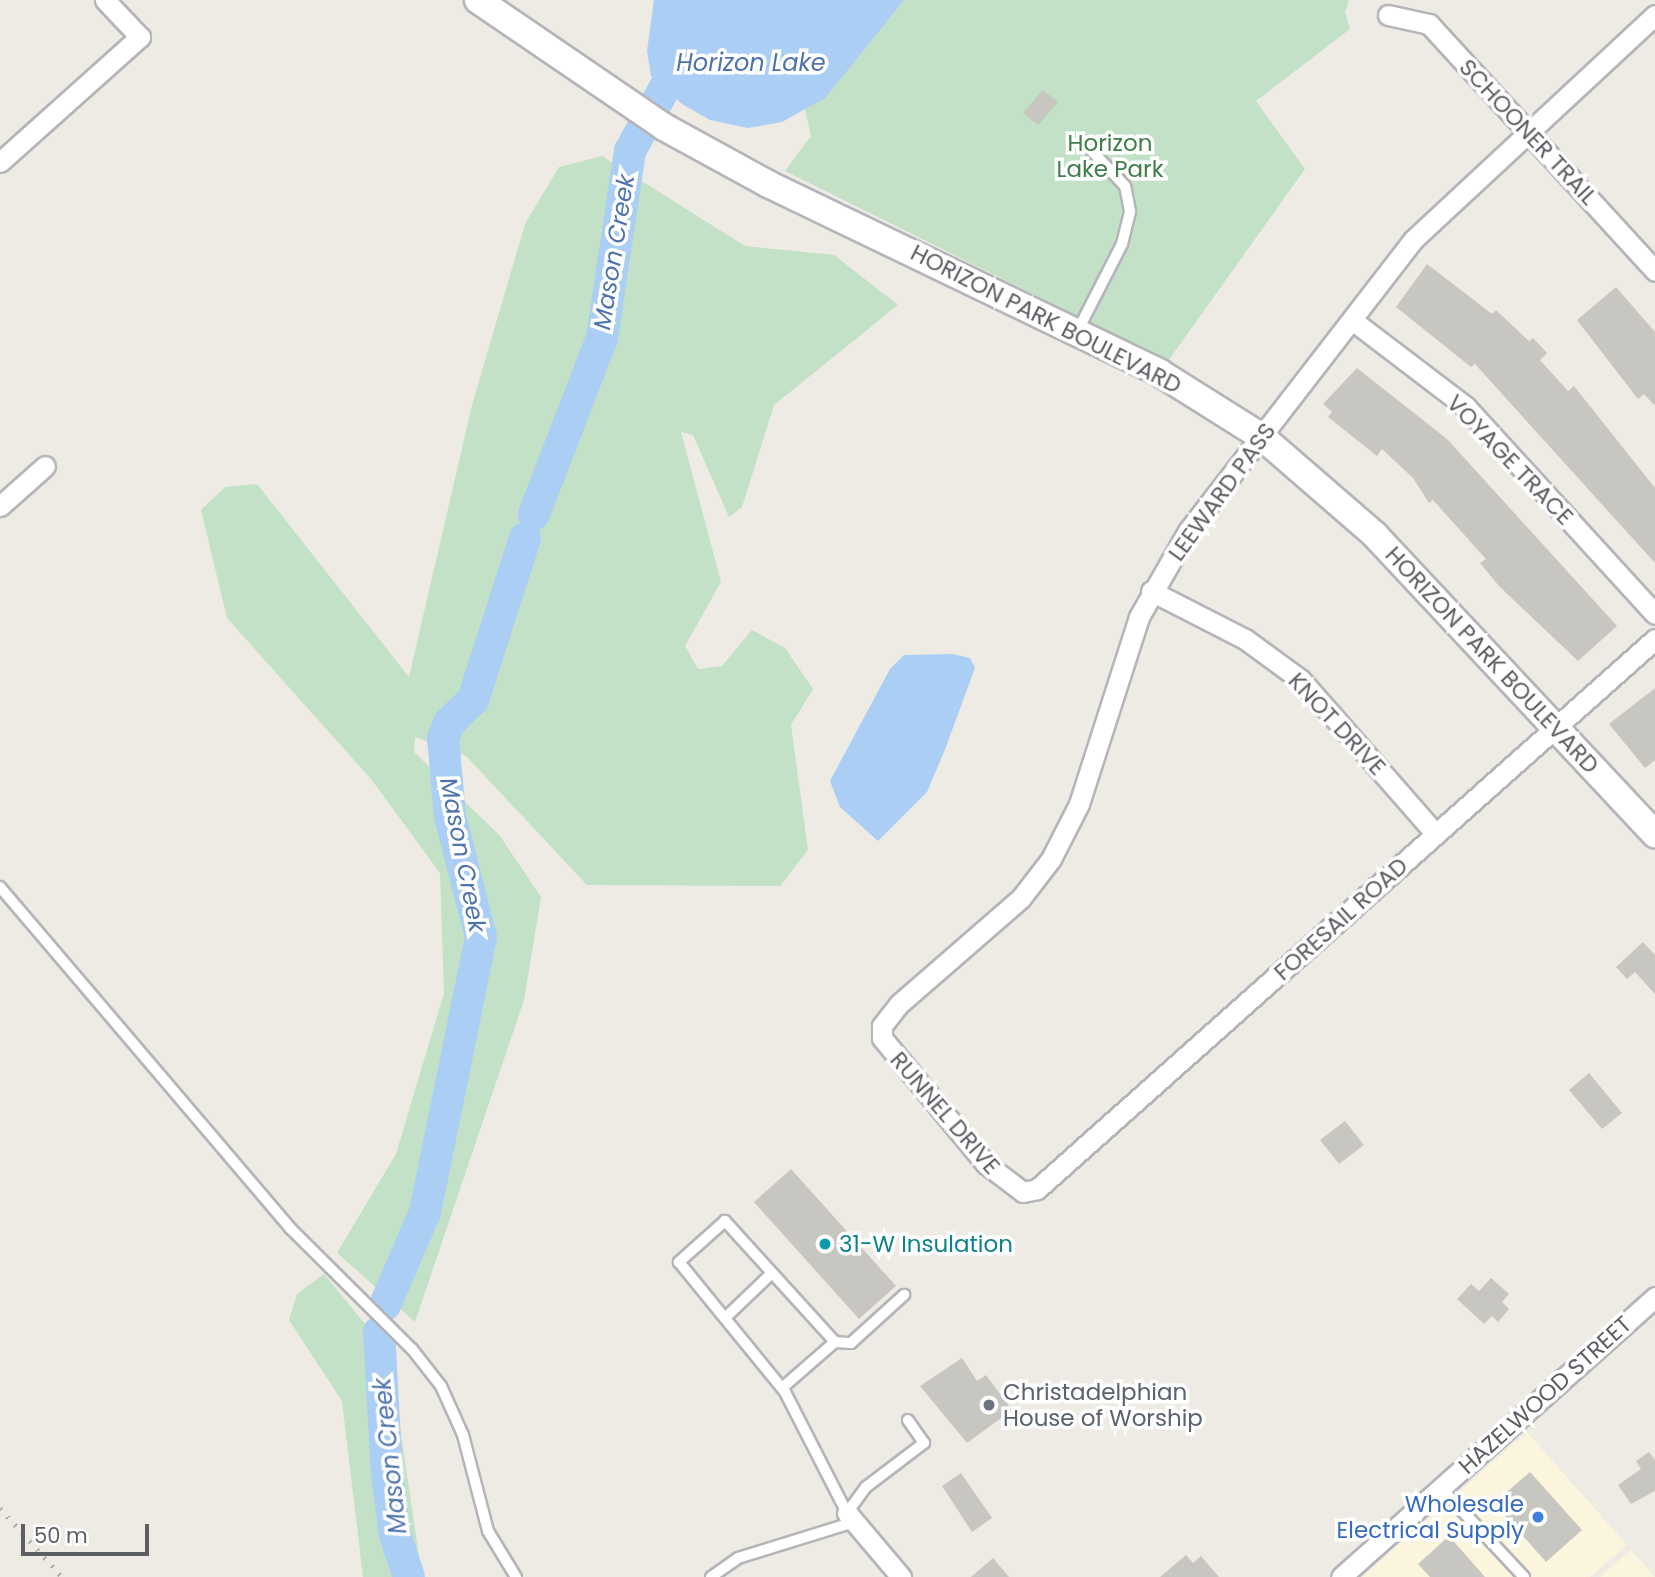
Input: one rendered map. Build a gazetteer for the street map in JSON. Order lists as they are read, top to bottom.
{
  "streets": {
    "street": [
      "SCHOONER TRAIL",
      "HORIZON PARK BOULEVARD",
      "VOYAGE TRACE",
      "LEEWARD PASS",
      "KNOT DRIVE",
      "FORESAIL ROAD",
      "RUNNEL DRIVE",
      "HAZELWOOD STREET"
    ]
  },
  "crossings": [
    ["SCHOONER TRAIL", "LEEWARD PASS"],
    ["HORIZON PARK BOULEVARD", "LEEWARD PASS"],
    ["HORIZON PARK BOULEVARD", "FORESAIL ROAD"],
    ["VOYAGE TRACE", "LEEWARD PASS"],
    ["LEEWARD PASS", "KNOT DRIVE"],
    ["LEEWARD PASS", "RUNNEL DRIVE"],
    ["KNOT DRIVE", "FORESAIL ROAD"],
    ["FORESAIL ROAD", "RUNNEL DRIVE"]
  ],
  "water": ["Horizon Lake", "Mason Creek"],
  "parks": ["Horizon Lake Park"],
  "places": ["31-W Insulation", "Christadelphian House of Worship", "Wholesale Electrical Supply"],
  "scale_bar": "50 m"
}
